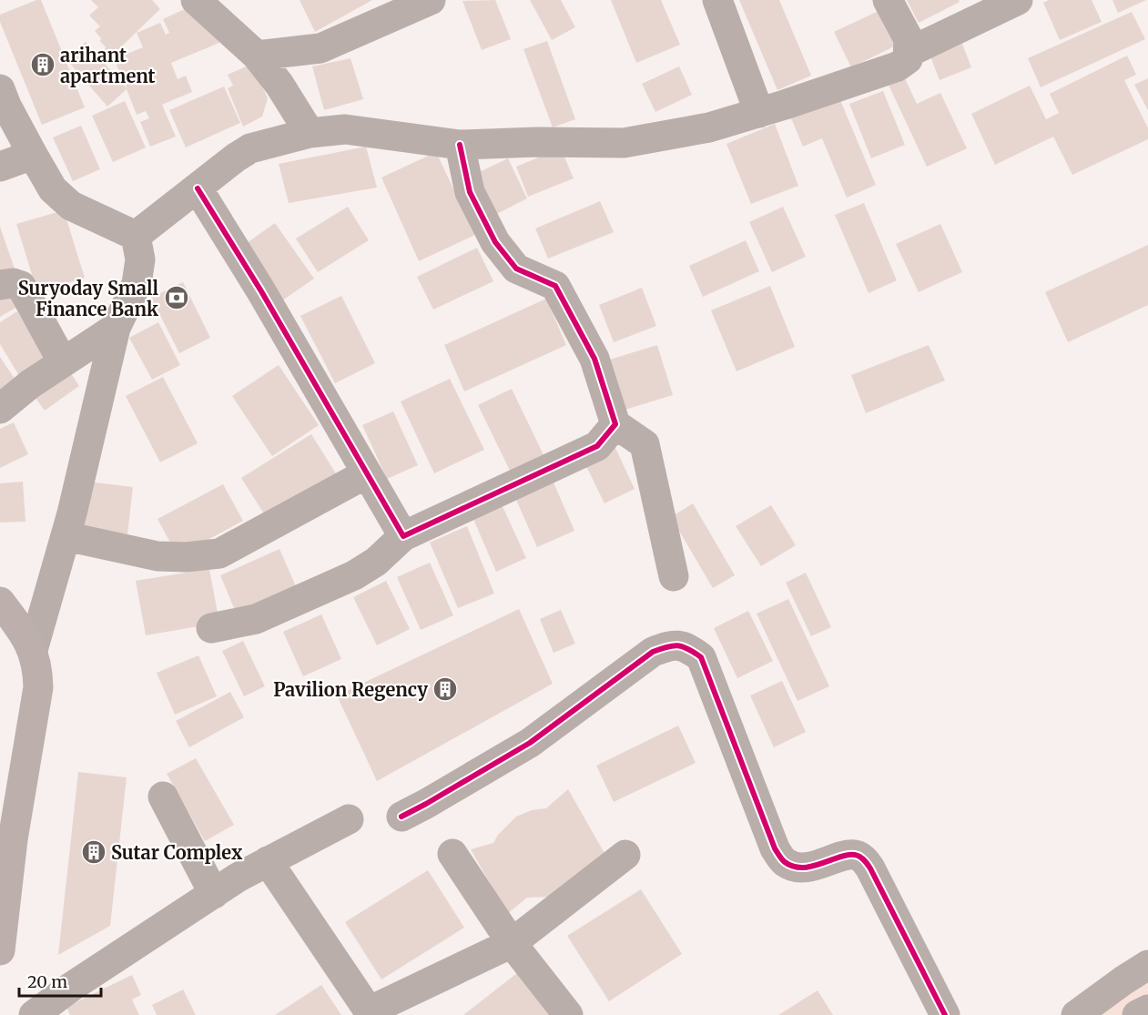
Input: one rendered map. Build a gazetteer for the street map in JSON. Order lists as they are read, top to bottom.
{
  "places": {
    "building": ["arihant apartment", "Pavilion Regency", "Sutar Complex"],
    "bank": ["Suryoday Small Finance Bank"]
  },
  "scale_bar": "20 m"
}
